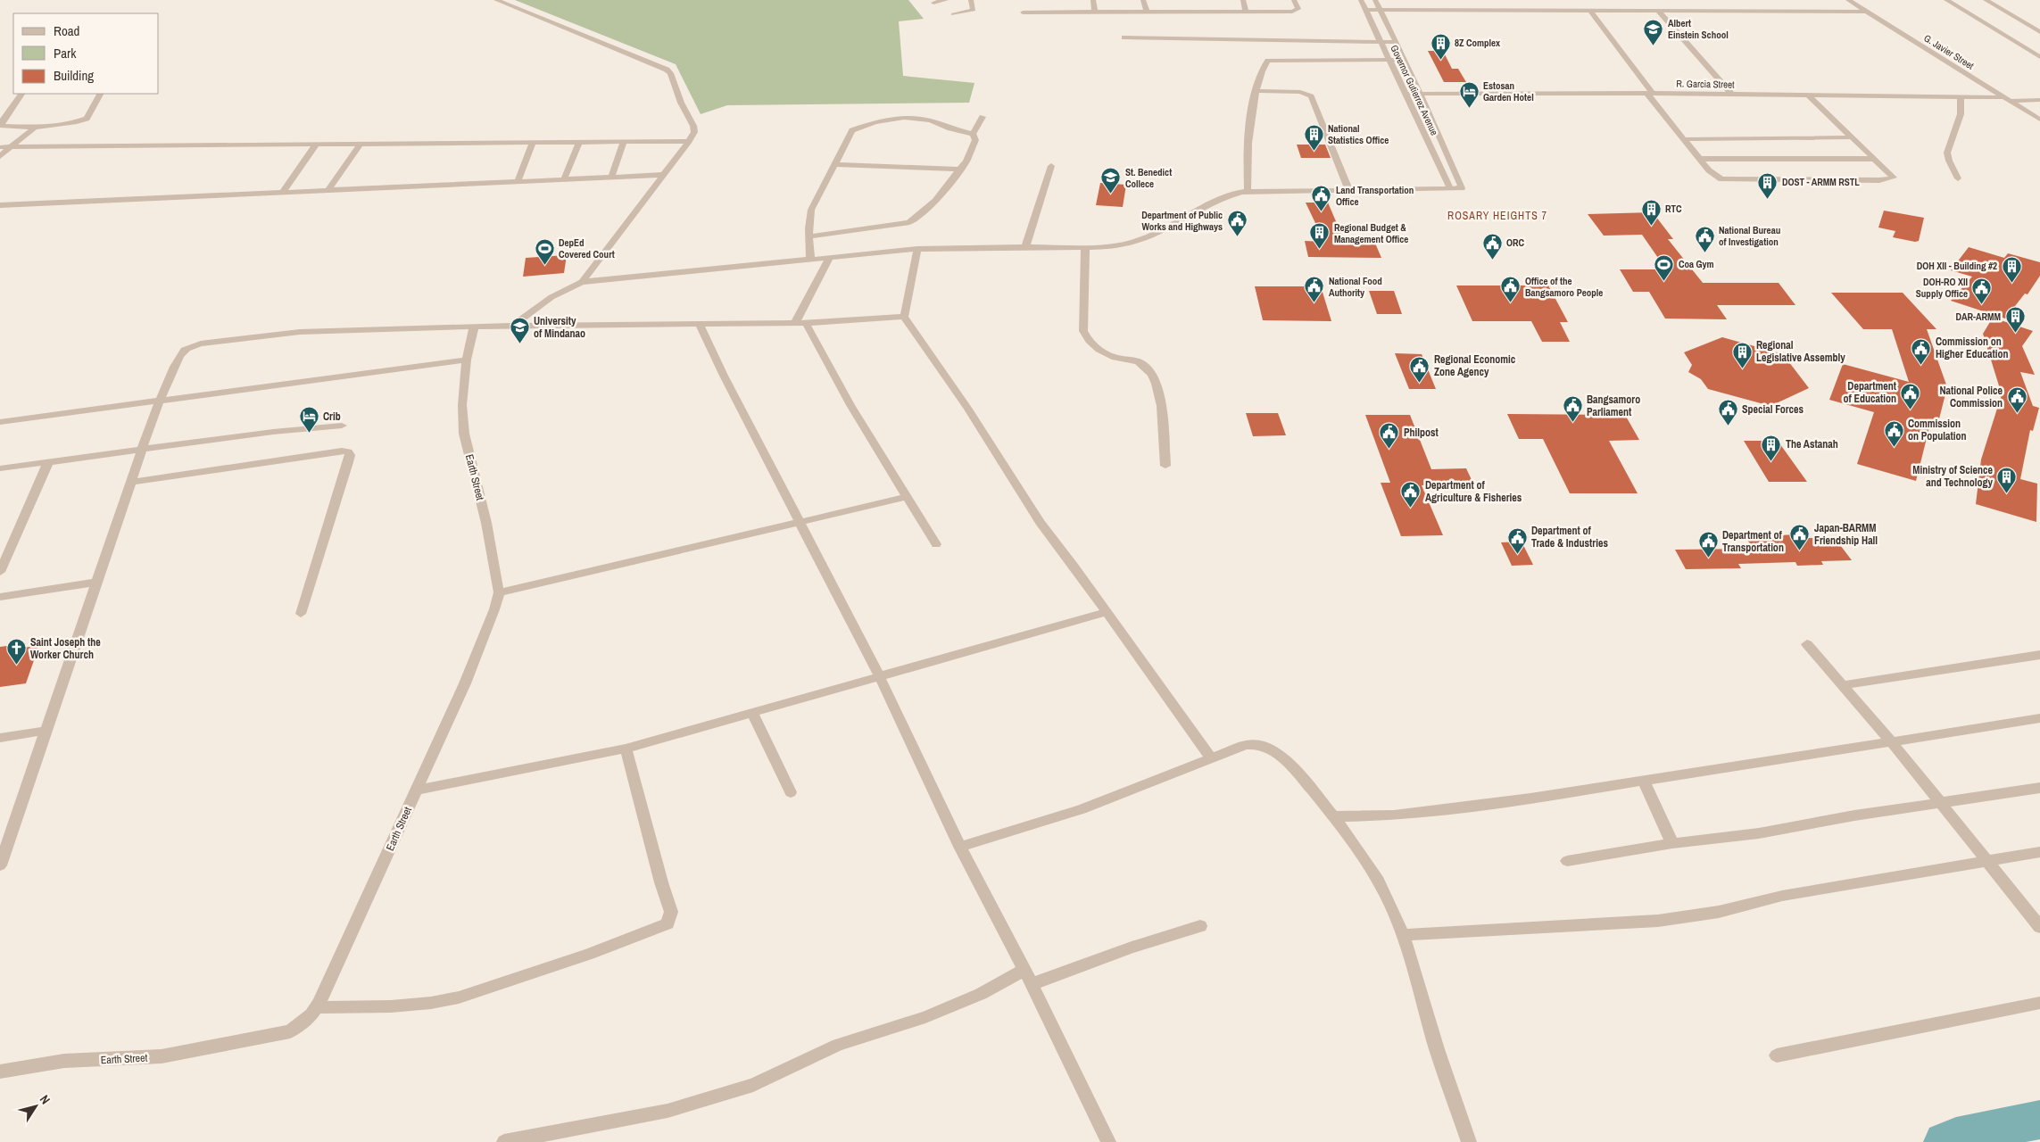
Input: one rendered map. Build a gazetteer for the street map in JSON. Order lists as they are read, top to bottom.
{
  "streets": {
    "street": [
      "G. Javier Street",
      "R. Garcia Street",
      "Governor Gutierrez Avenue",
      "Earth Street"
    ]
  },
  "crossings": [
    ["G. Javier Street", "R. Garcia Street"],
    ["R. Garcia Street", "Governor Gutierrez Avenue"]
  ],
  "districts": ["ROSARY HEIGHTS 7"],
  "places": {
    "school or university": ["Albert Einstein School", "St. Benedict Collece", "University of Mindanao"],
    "building": [
      "8Z Complex",
      "National Statistics Office",
      "DOST - ARMM RSTL",
      "RTC",
      "Regional Budget & Management Office",
      "DOH XII - Building #2",
      "DAR-ARMM",
      "Regional Legislative Assembly",
      "The Astanah",
      "Ministry of Science and Technology"
    ],
    "hotel": ["Estosan Garden Hotel", "Crib"],
    "public building": [
      "Land Transportation Office",
      "Department of Public Works and Highways",
      "National Bureau of Investigation",
      "ORC",
      "National Food Authority",
      "Office of the Bangsamoro People",
      "DOH-RO XII Supply Office",
      "Commission on Higher Education",
      "Regional Economic Zone Agency",
      "Department of Education",
      "National Police Commission",
      "Bangsamoro Parliament",
      "Special Forces",
      "Commission on Population",
      "Philpost",
      "Department of Agriculture & Fisheries",
      "Japan-BARMM Friendship Hall",
      "Department of Trade & Industries",
      "Department of Transportation"
    ],
    "sports": ["DepEd Covered Court", "Coa Gym"],
    "church": ["Saint Joseph the Worker Church"]
  },
  "legend": ["Road", "Park", "Building"],
  "north": "top right"
}
